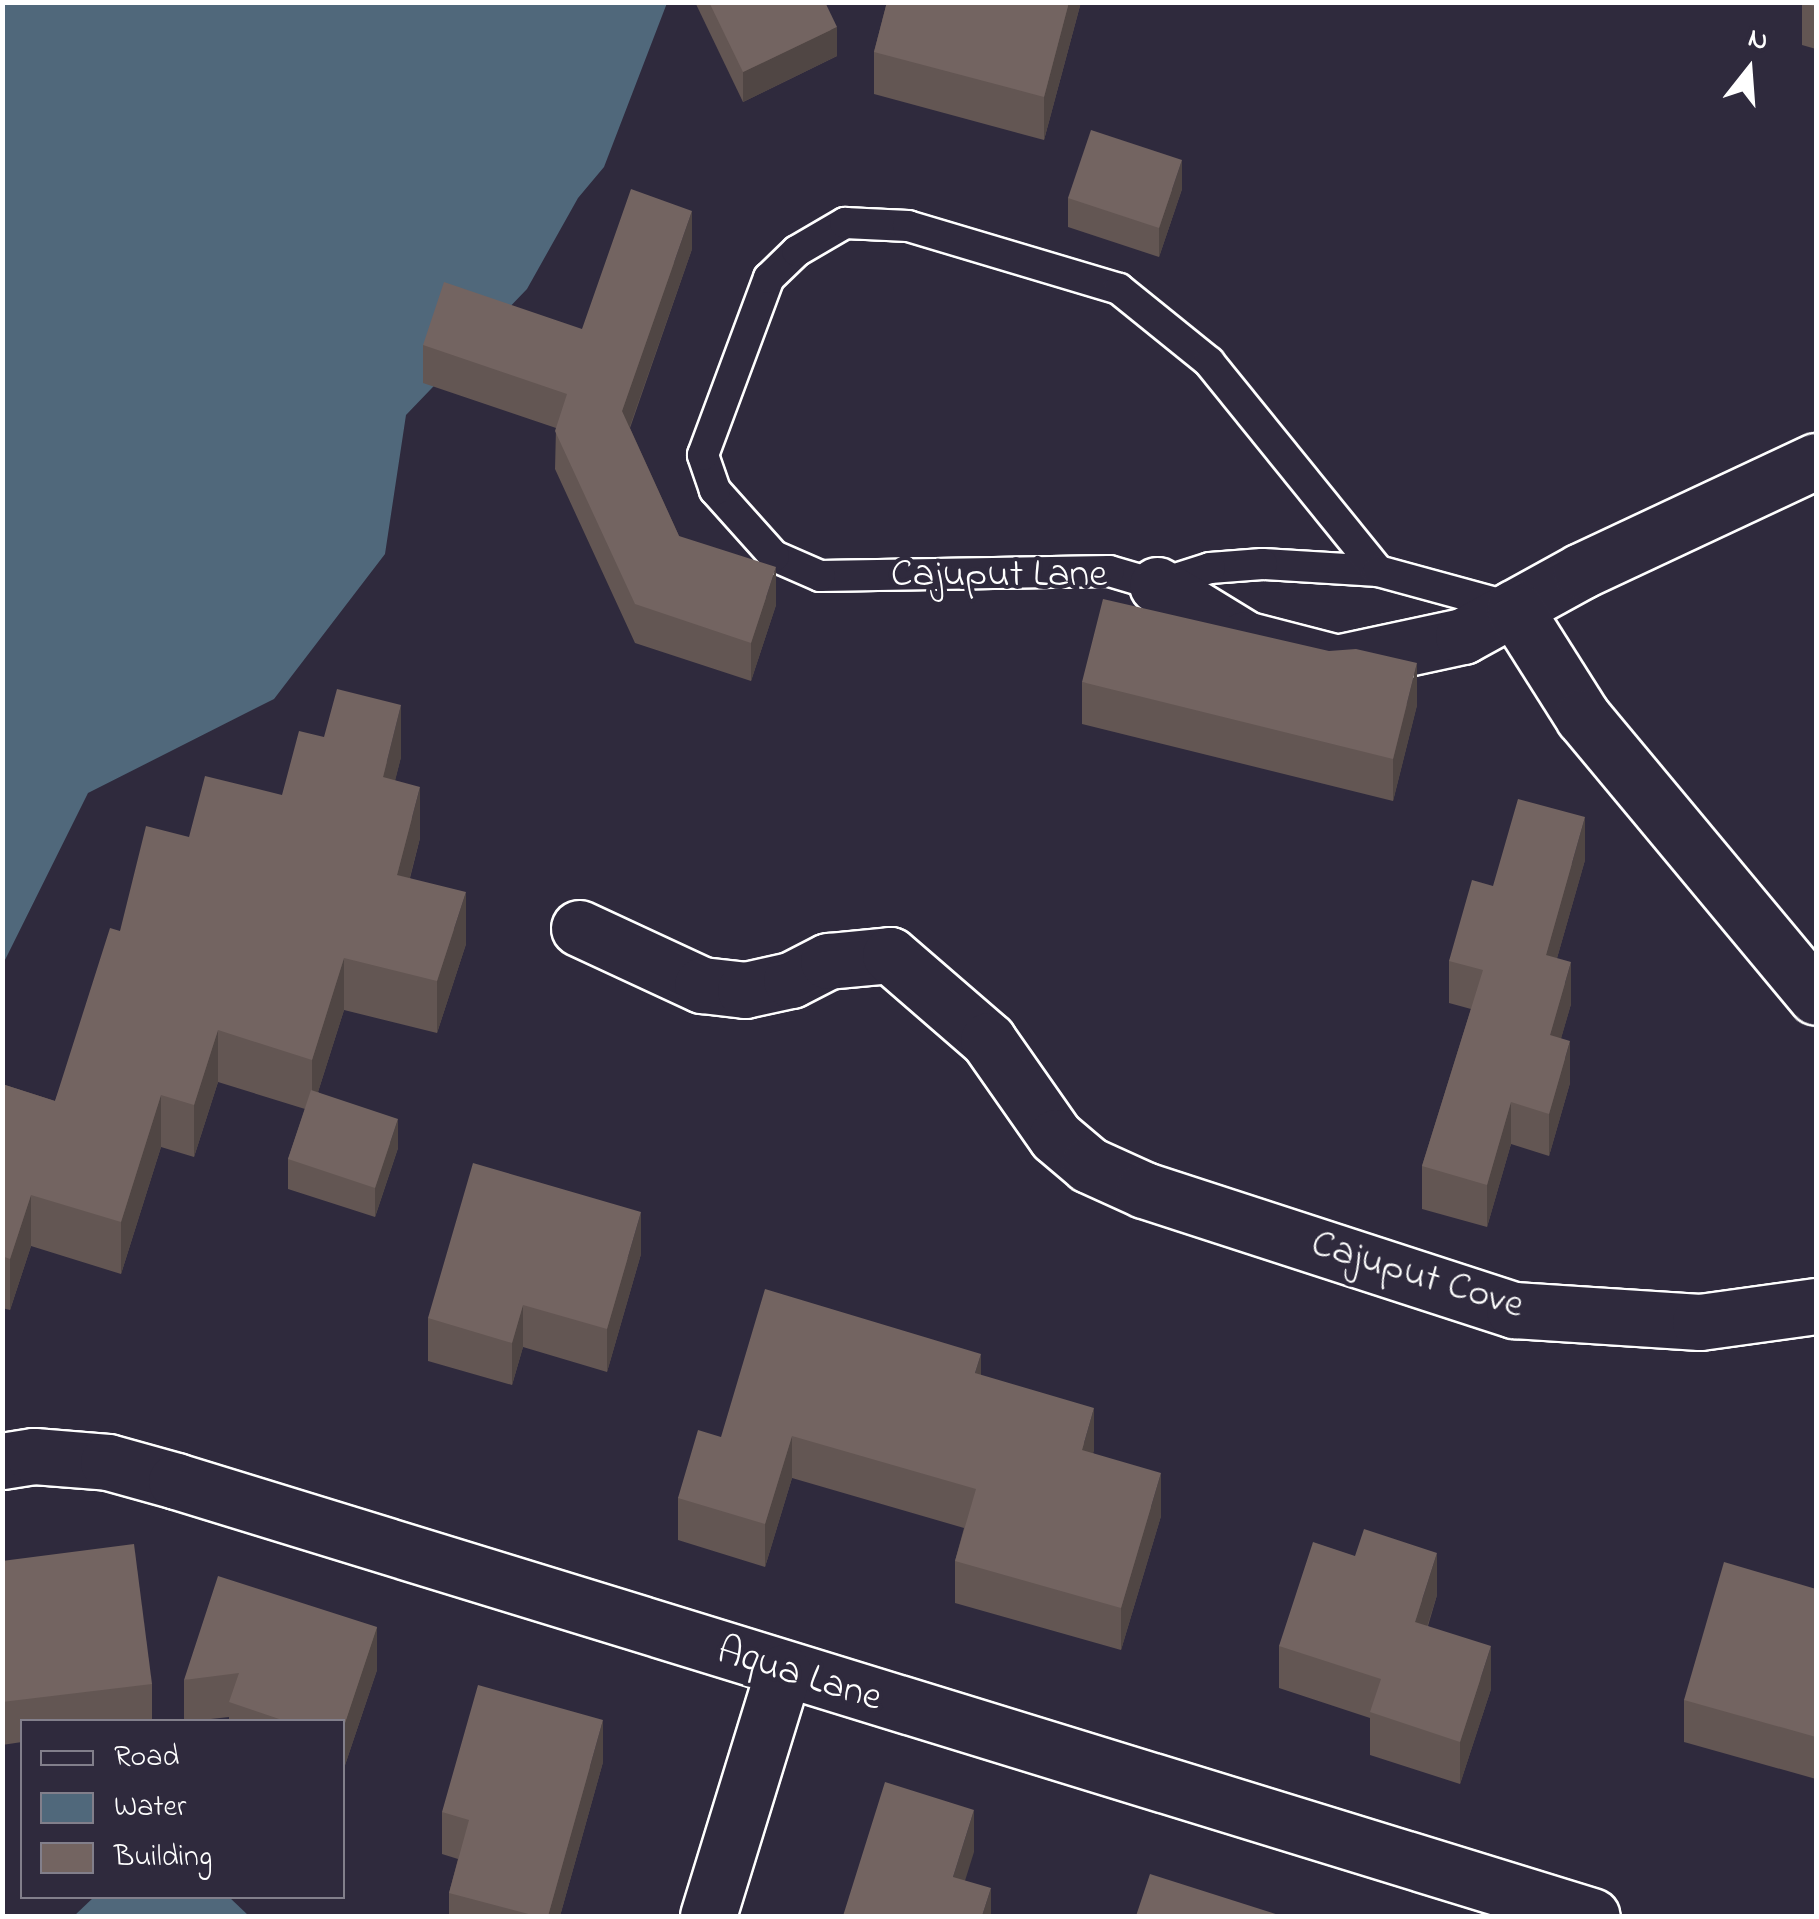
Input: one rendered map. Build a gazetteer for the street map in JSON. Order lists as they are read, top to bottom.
{
  "streets": {
    "street": ["Cajuput Lane", "Cajuput Cove", "Aqua Lane"]
  },
  "legend": ["Road", "Water", "Building"],
  "north": "top"
}
